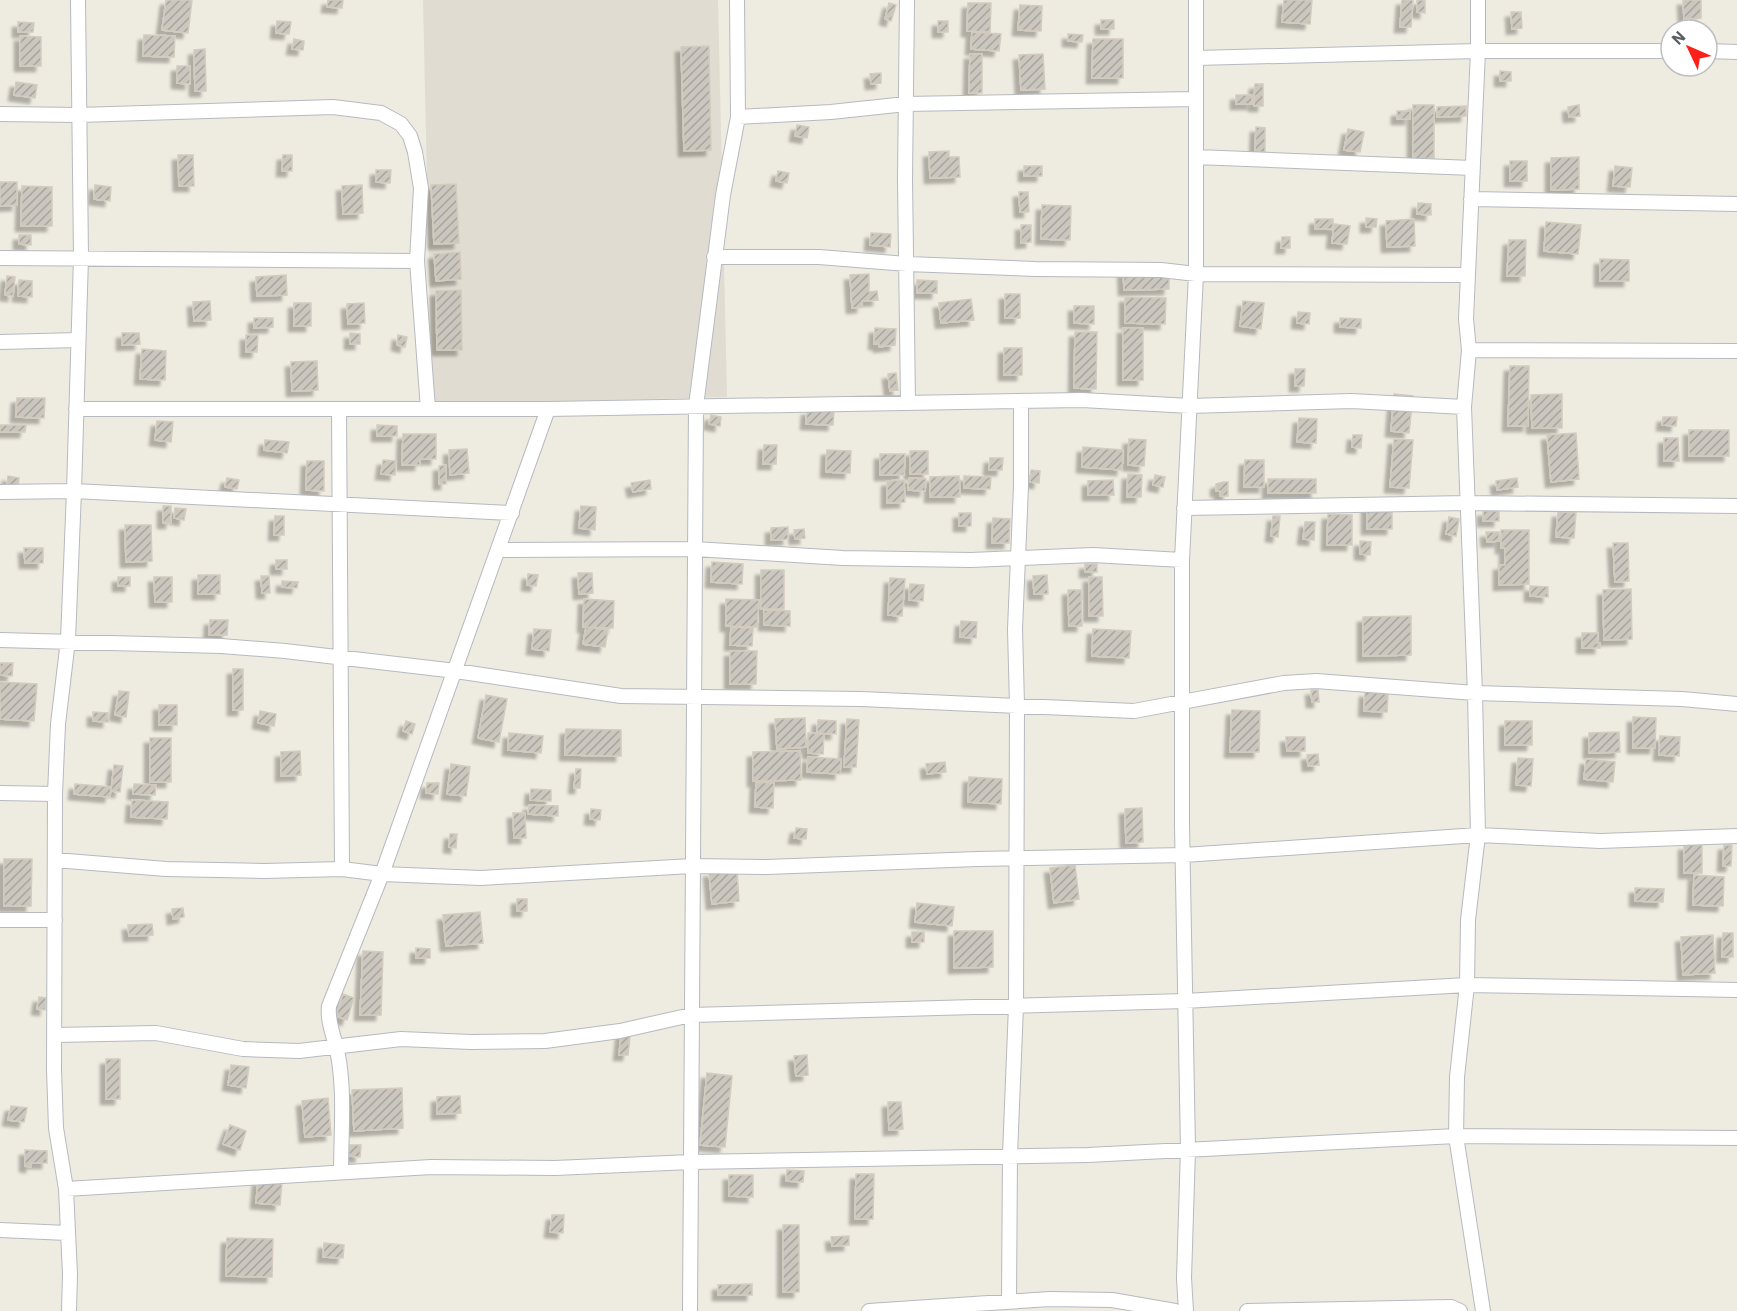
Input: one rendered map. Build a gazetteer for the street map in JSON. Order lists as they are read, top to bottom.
{
  "north": "top left"
}
